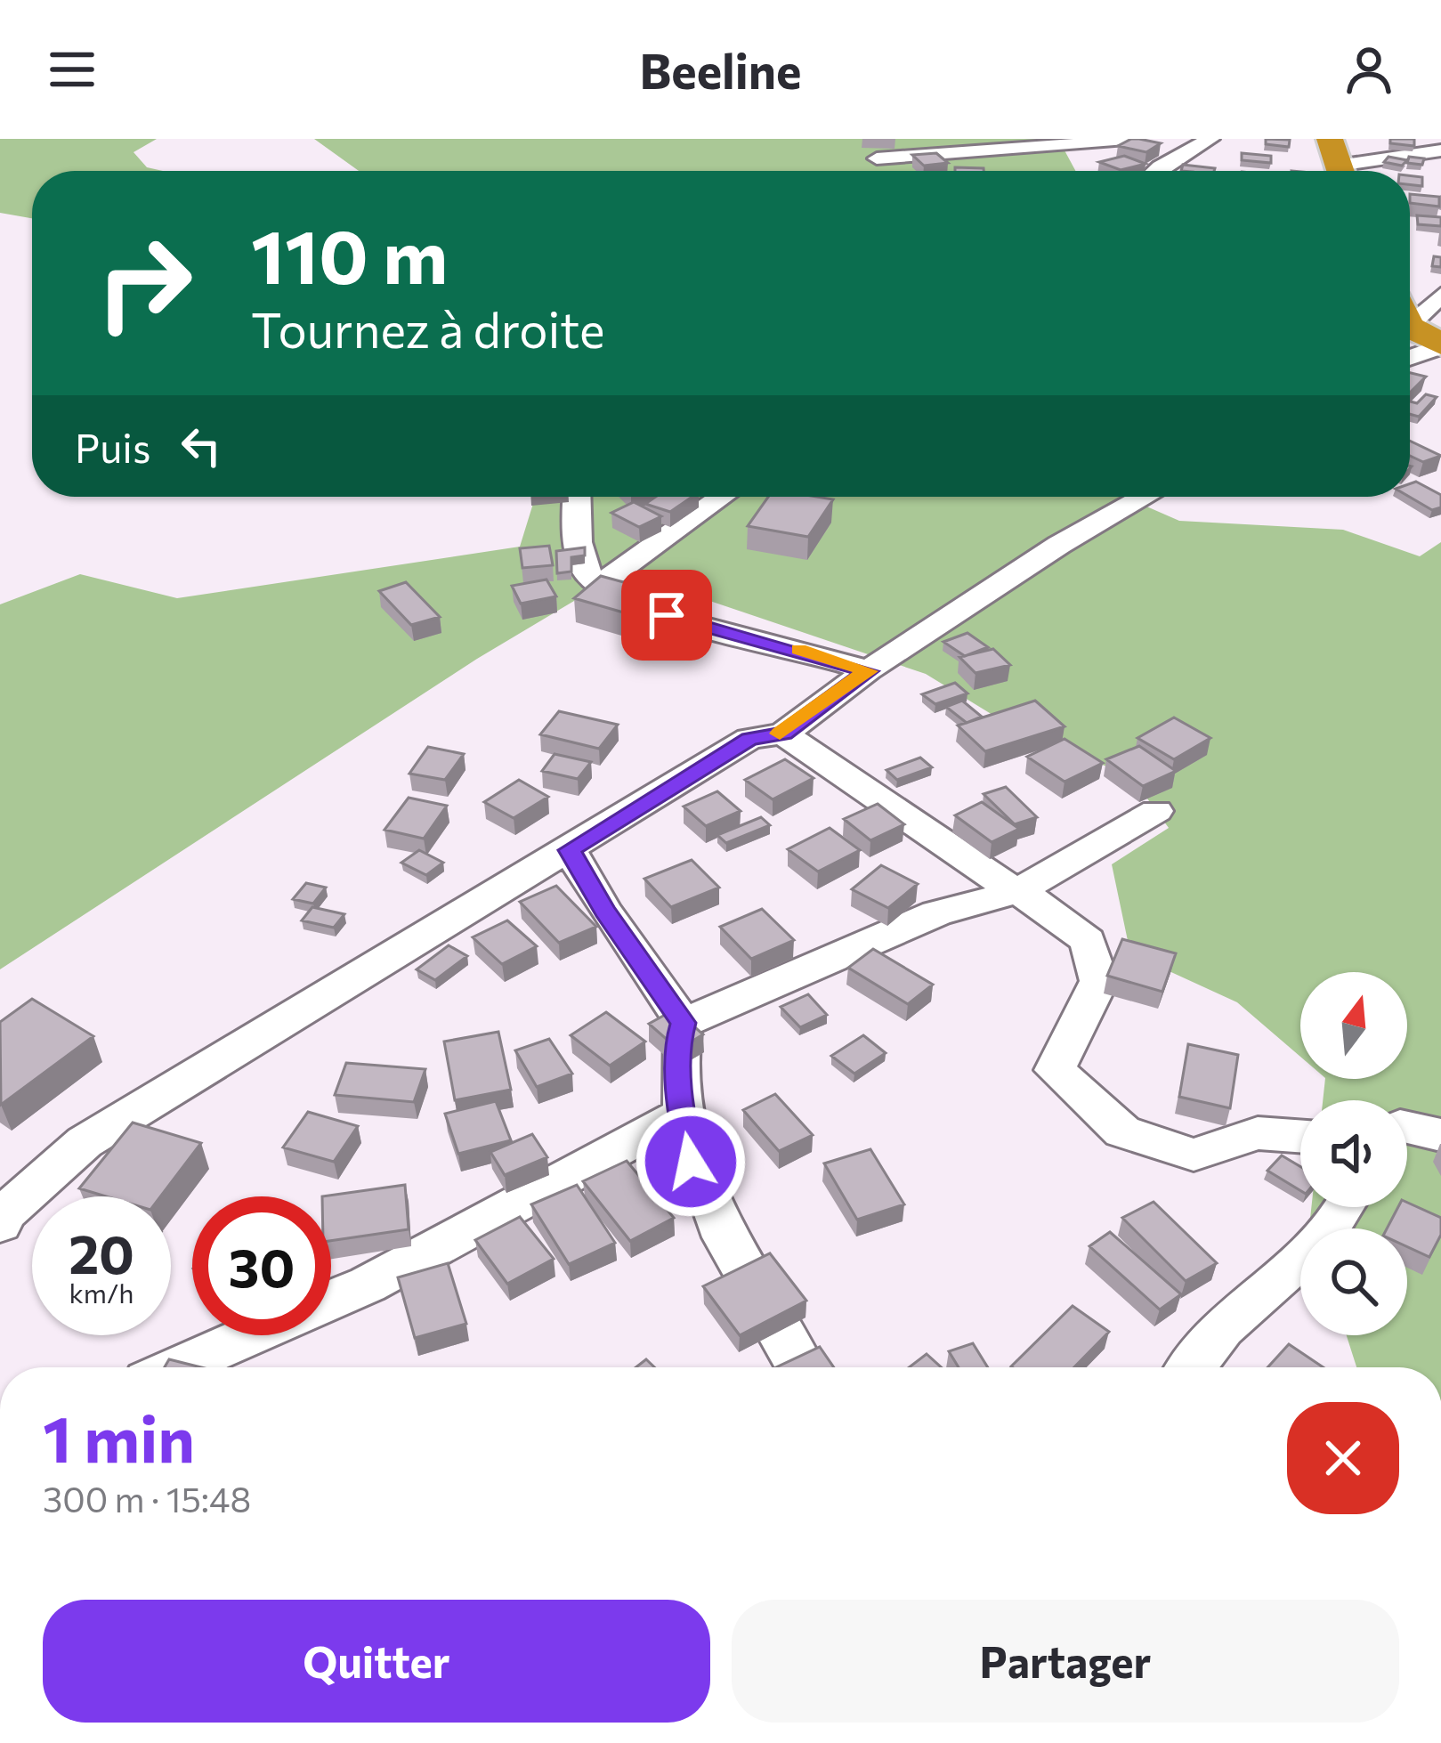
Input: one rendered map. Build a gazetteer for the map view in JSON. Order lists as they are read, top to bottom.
{
  "north": "top",
  "page": {
    "header": "Beeline",
    "turn": ["110 m", "Tournez à droite"],
    "then": "Puis",
    "speed": "20 km/h",
    "limit": "30",
    "heading": ["1 min", "300 m · 15:48"],
    "buttons": ["Quitter", "Partager"]
  }
}
